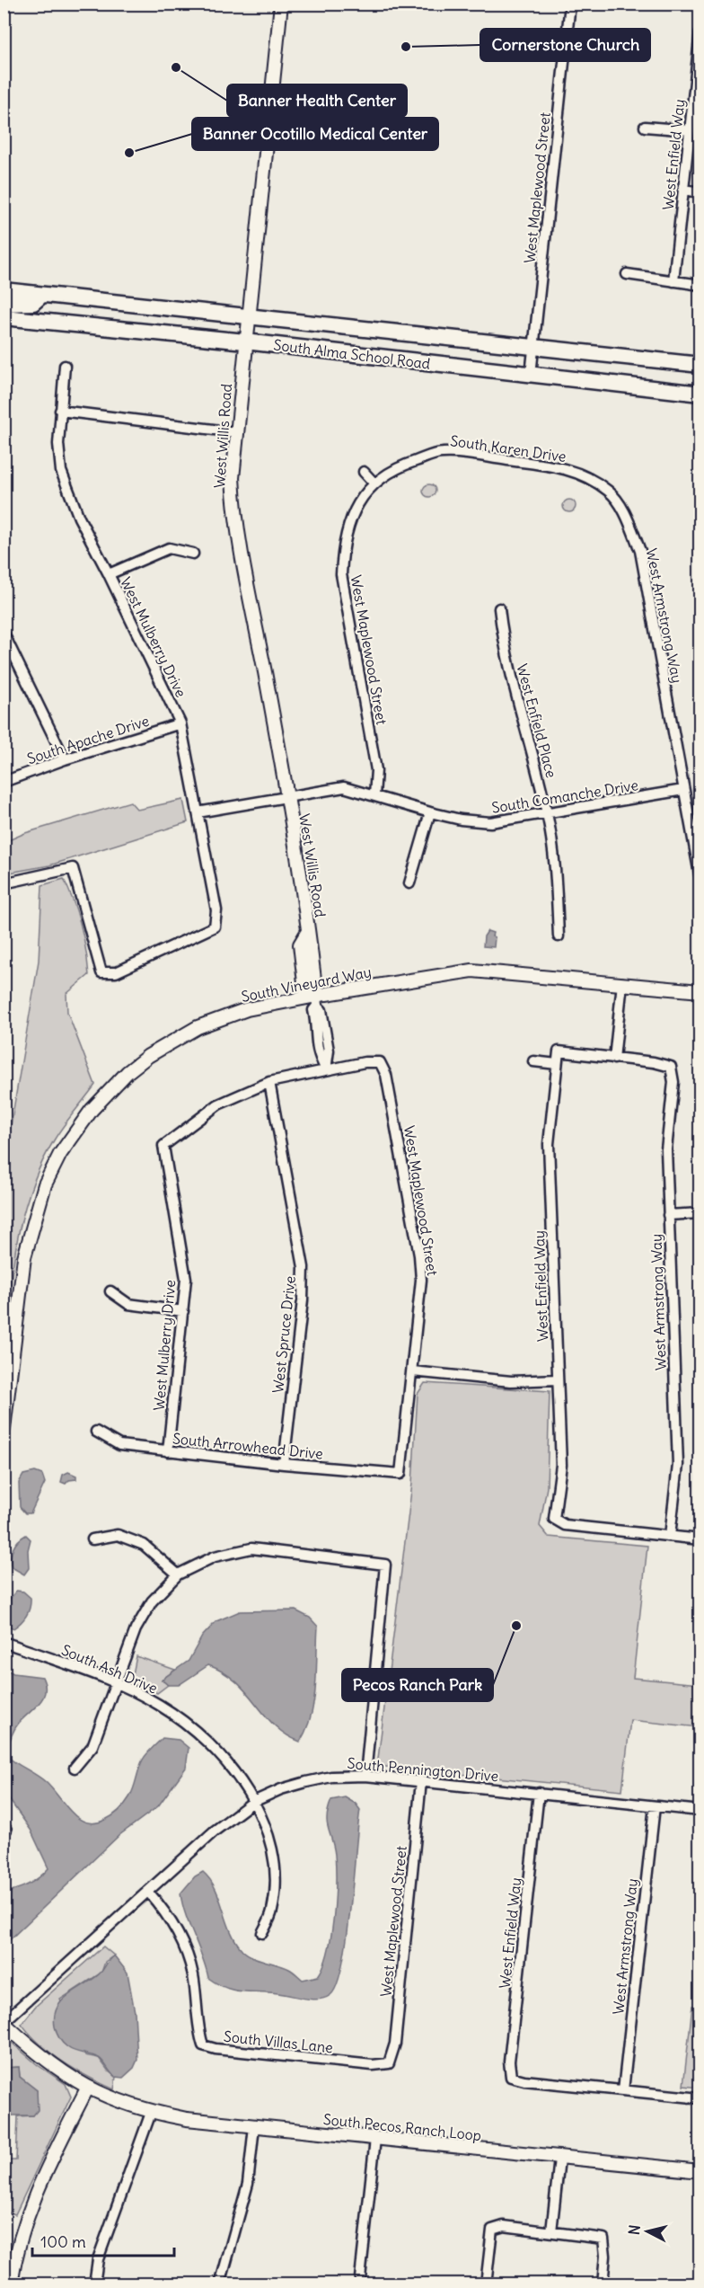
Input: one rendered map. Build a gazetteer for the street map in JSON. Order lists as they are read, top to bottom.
{
  "streets": {
    "main road": ["South Alma School Road"],
    "street": [
      "West Enfield Way",
      "West Maplewood Street",
      "West Willis Road",
      "South Karen Drive",
      "West Armstrong Way",
      "West Mulberry Drive",
      "West Enfield Place",
      "South Apache Drive",
      "South Comanche Drive",
      "South Vineyard Way",
      "West Spruce Drive",
      "South Arrowhead Drive",
      "South Ash Drive",
      "South Pennington Drive",
      "South Villas Lane",
      "South Pecos Ranch Loop"
    ]
  },
  "crossings": [
    ["West Enfield Way", "West Armstrong Way"],
    ["West Enfield Way", "South Pennington Drive"],
    ["West Maplewood Street", "South Alma School Road"],
    ["West Maplewood Street", "West Willis Road"],
    ["West Maplewood Street", "South Karen Drive"],
    ["West Maplewood Street", "South Comanche Drive"],
    ["West Maplewood Street", "South Arrowhead Drive"],
    ["West Maplewood Street", "South Pennington Drive"],
    ["West Maplewood Street", "South Villas Lane"],
    ["South Alma School Road", "West Willis Road"],
    ["West Willis Road", "South Comanche Drive"],
    ["West Willis Road", "South Vineyard Way"],
    ["South Karen Drive", "West Armstrong Way"],
    ["West Armstrong Way", "South Comanche Drive"],
    ["West Armstrong Way", "South Pennington Drive"],
    ["West Mulberry Drive", "South Apache Drive"],
    ["West Mulberry Drive", "South Comanche Drive"],
    ["West Mulberry Drive", "West Spruce Drive"],
    ["West Mulberry Drive", "South Arrowhead Drive"],
    ["West Enfield Place", "South Comanche Drive"],
    ["West Spruce Drive", "South Arrowhead Drive"],
    ["South Ash Drive", "South Pennington Drive"],
    ["South Pennington Drive", "South Villas Lane"]
  ],
  "places": [
    "Cornerstone Church",
    "Banner Health Center",
    "Banner Ocotillo Medical Center",
    "Pecos Ranch Park"
  ],
  "scale_bar": "100 m",
  "north": "left"
}
